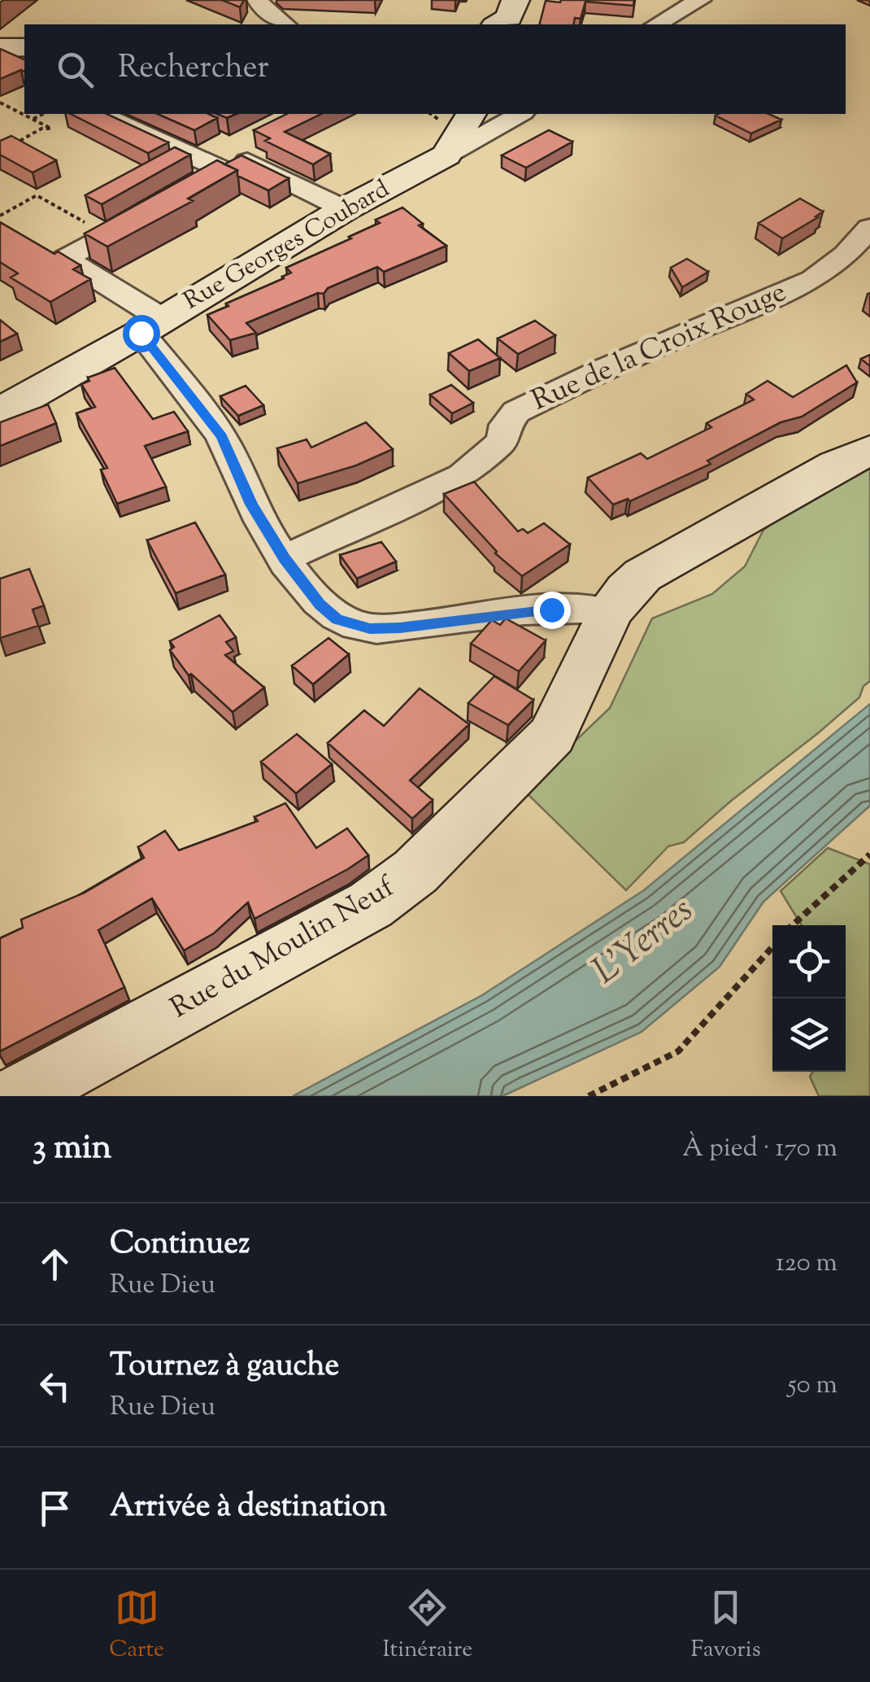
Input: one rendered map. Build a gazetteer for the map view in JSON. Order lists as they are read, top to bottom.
{
  "streets": {
    "street": ["Rue Georges Coubard", "Rue de la Croix Rouge", "Rue du Moulin Neuf"]
  },
  "water": ["L'Yerres"],
  "page": {
    "search": "Rechercher",
    "heading": ["3 min", "À pied · 170 m"],
    "list": [
      ["Continuez", "Rue Dieu", "120 m"],
      ["Tournez à gauche", "Rue Dieu", "50 m"],
      "Arrivée à destination"
    ],
    "nav": ["Carte", "Itinéraire", "Favoris"]
  }
}
